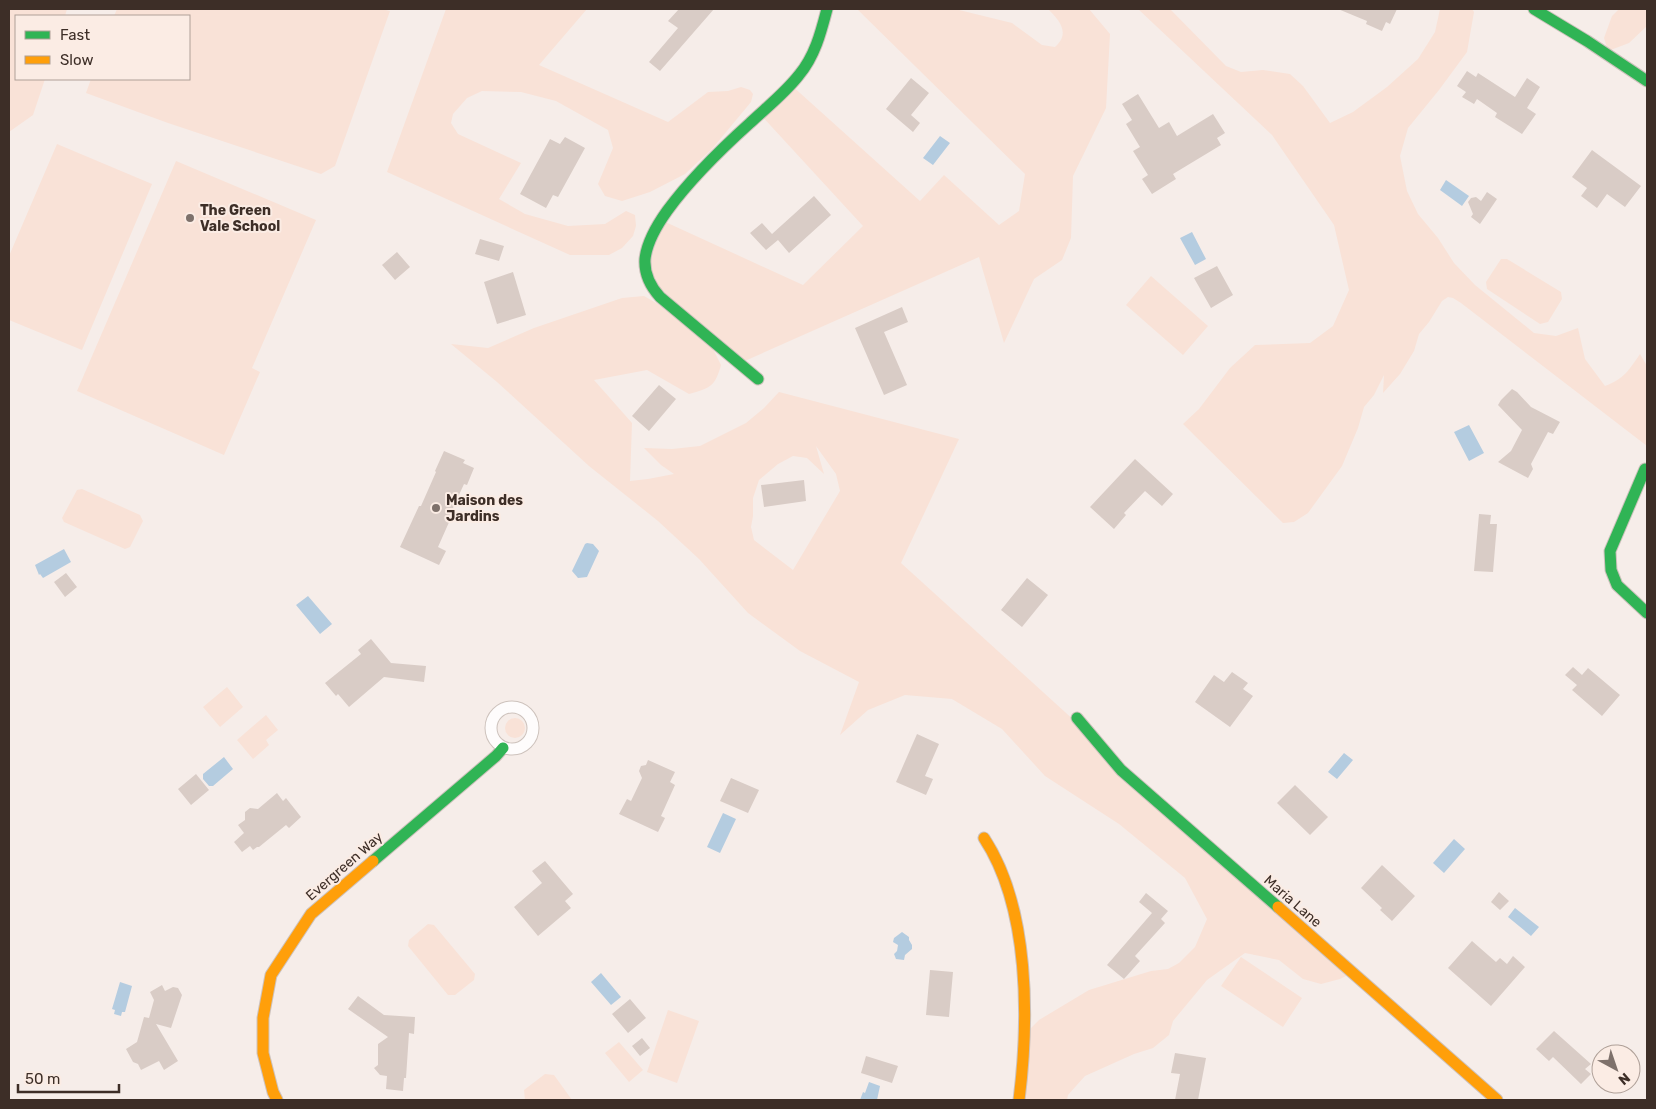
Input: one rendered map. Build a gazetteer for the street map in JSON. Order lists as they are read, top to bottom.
{
  "streets": {
    "street": ["Evergreen Way", "Maria Lane"]
  },
  "places": ["The Green Vale School", "Maison des Jardins"],
  "legend": ["Fast", "Slow"],
  "scale_bar": "50 m",
  "north": "bottom right"
}
